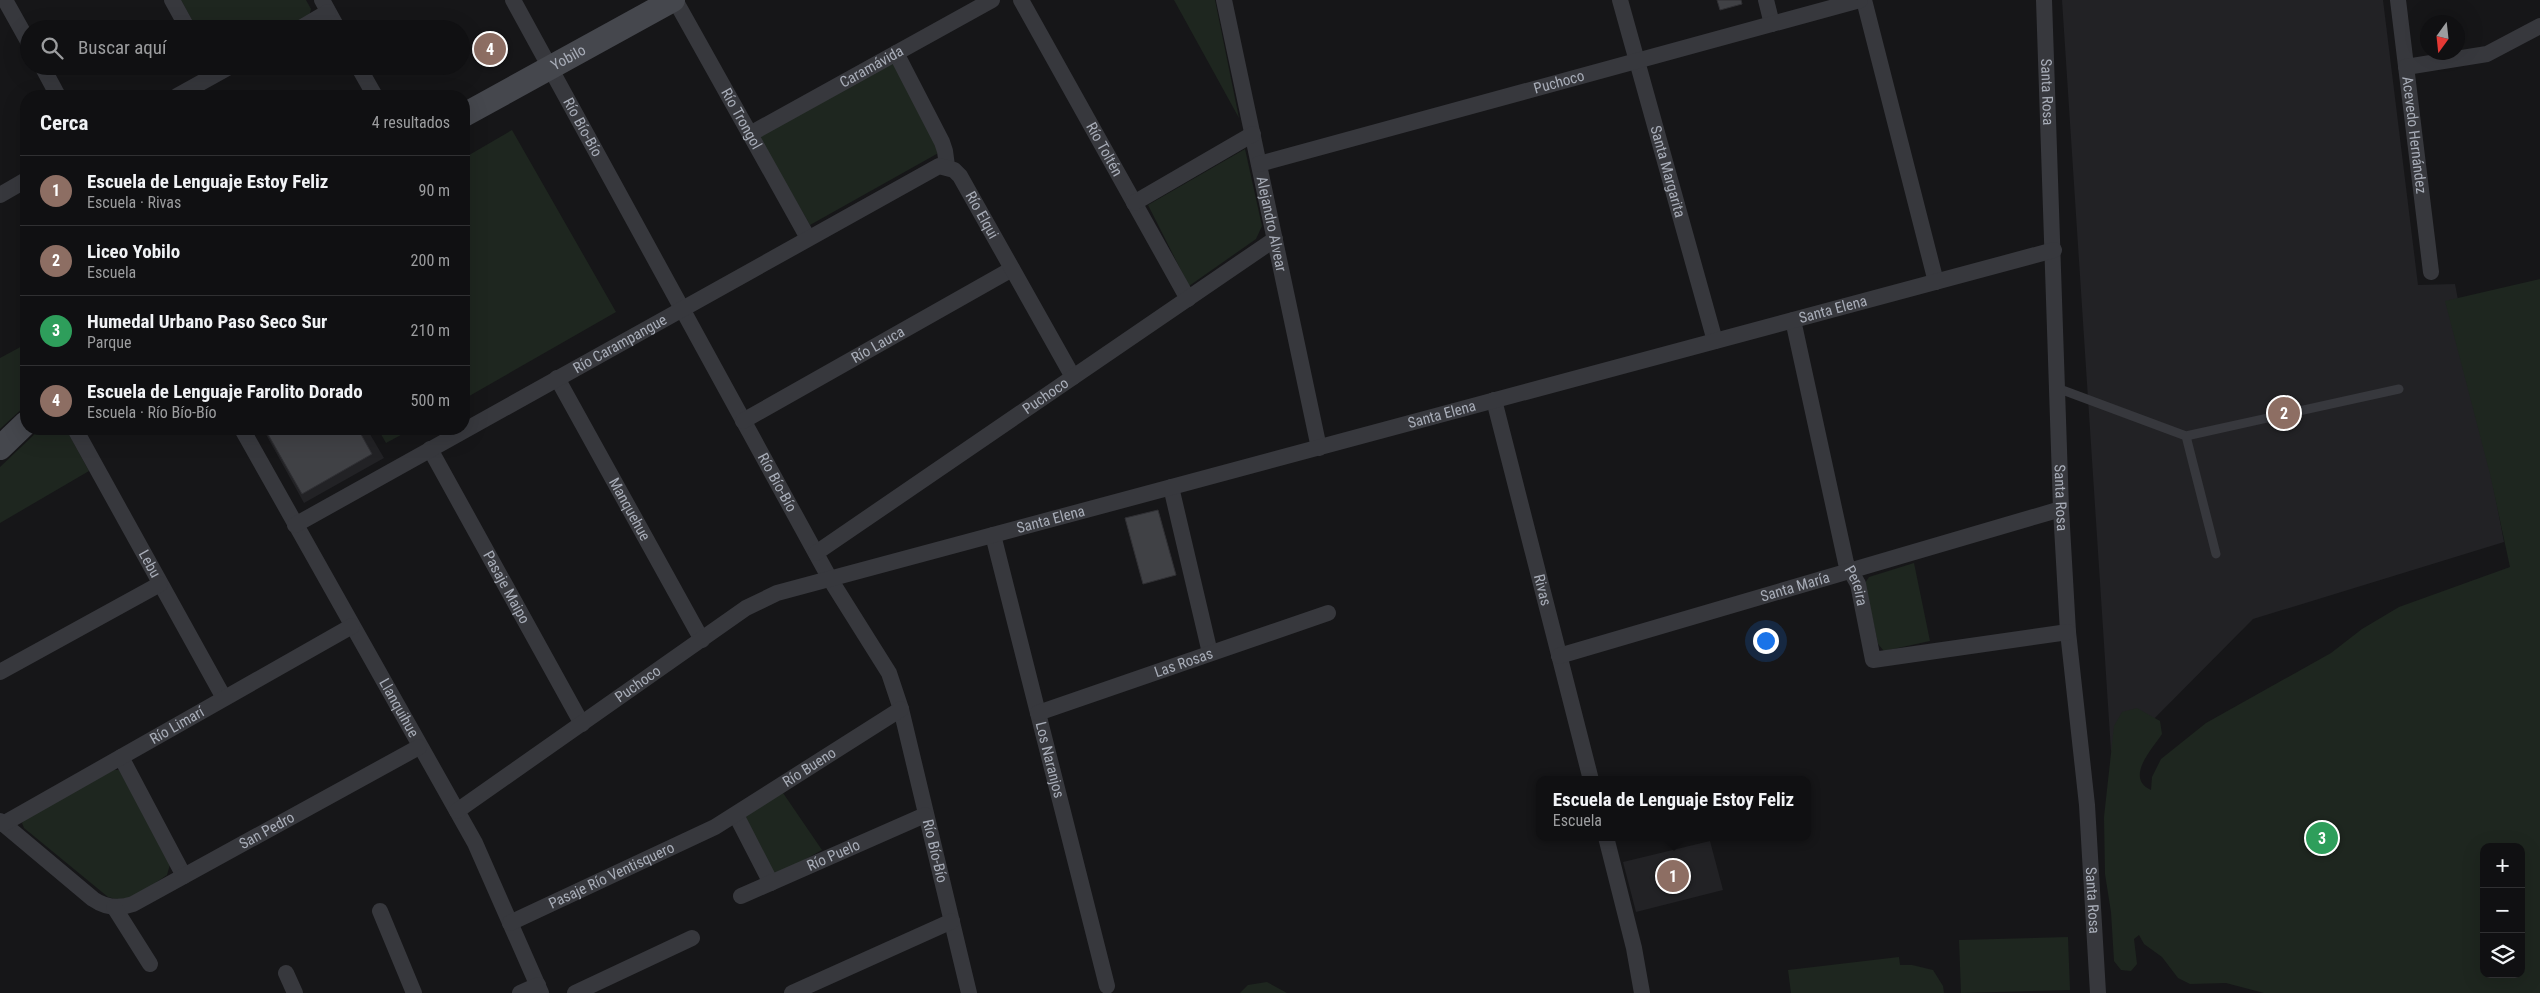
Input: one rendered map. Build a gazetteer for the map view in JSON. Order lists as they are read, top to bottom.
{
  "streets": {
    "main road": ["Yobilo"],
    "street": [
      "Caramávida",
      "Puchoco",
      "Santa Rosa",
      "Río Trongol",
      "Río Bío-Bío",
      "Acevedo Hernández",
      "Río Toltén",
      "Santa Margarita",
      "Río Elqui",
      "Alejandro Alvear",
      "Santa Elena",
      "Río Carampangue",
      "Río Lauca",
      "Manquehue",
      "Lebu",
      "Pereira",
      "Pasaje Maipo",
      "Santa María",
      "Rivas",
      "Las Rosas",
      "Llanquihue",
      "Río Limarí",
      "Los Naranjos",
      "Río Bueno",
      "San Pedro",
      "Río Puelo",
      "Pasaje Río Ventisquero"
    ]
  },
  "crossings": [
    ["Yobilo", "Río Trongol"],
    ["Yobilo", "Río Bío-Bío"],
    ["Caramávida", "Río Trongol"],
    ["Puchoco", "Río Bío-Bío"],
    ["Puchoco", "Río Toltén"],
    ["Puchoco", "Santa Margarita"],
    ["Puchoco", "Río Elqui"],
    ["Puchoco", "Alejandro Alvear"],
    ["Puchoco", "Santa Elena"],
    ["Puchoco", "Manquehue"],
    ["Puchoco", "Pasaje Maipo"],
    ["Puchoco", "Llanquihue"],
    ["Santa Rosa", "Santa Elena"],
    ["Santa Rosa", "Pereira"],
    ["Santa Rosa", "Santa María"],
    ["Río Trongol", "Río Carampangue"],
    ["Río Bío-Bío", "Santa Elena"],
    ["Río Bío-Bío", "Río Carampangue"],
    ["Río Bío-Bío", "Río Lauca"],
    ["Río Bío-Bío", "Río Bueno"],
    ["Río Bío-Bío", "Río Puelo"],
    ["Santa Margarita", "Santa Elena"],
    ["Río Elqui", "Río Carampangue"],
    ["Río Elqui", "Río Lauca"],
    ["Alejandro Alvear", "Santa Elena"],
    ["Santa Elena", "Pereira"],
    ["Santa Elena", "Rivas"],
    ["Santa Elena", "Los Naranjos"],
    ["Río Carampangue", "Manquehue"],
    ["Río Carampangue", "Pasaje Maipo"],
    ["Río Carampangue", "Llanquihue"],
    ["Lebu", "Río Limarí"],
    ["Pereira", "Santa María"],
    ["Santa María", "Rivas"],
    ["Las Rosas", "Los Naranjos"],
    ["Llanquihue", "Río Limarí"],
    ["Llanquihue", "San Pedro"],
    ["Llanquihue", "Pasaje Río Ventisquero"],
    ["Río Bueno", "Pasaje Río Ventisquero"]
  ],
  "north": "bottom",
  "page": {
    "search": "Buscar aquí",
    "pins": [
      "4",
      "2",
      "3",
      "1"
    ],
    "heading": ["Cerca", "4 resultados"],
    "list": [
      {
        "mark": "1",
        "name": "Escuela de Lenguaje Estoy Feliz",
        "note": "Escuela · Rivas",
        "value": "90 m"
      },
      {
        "mark": "2",
        "name": "Liceo Yobilo",
        "note": "Escuela",
        "value": "200 m"
      },
      {
        "mark": "3",
        "name": "Humedal Urbano Paso Seco Sur",
        "note": "Parque",
        "value": "210 m"
      },
      {
        "mark": "4",
        "name": "Escuela de Lenguaje Farolito Dorado",
        "note": "Escuela · Río Bío-Bío",
        "value": "500 m"
      }
    ],
    "popup": ["Escuela de Lenguaje Estoy Feliz", "Escuela"],
    "map_buttons": ["+", "−"]
  }
}
